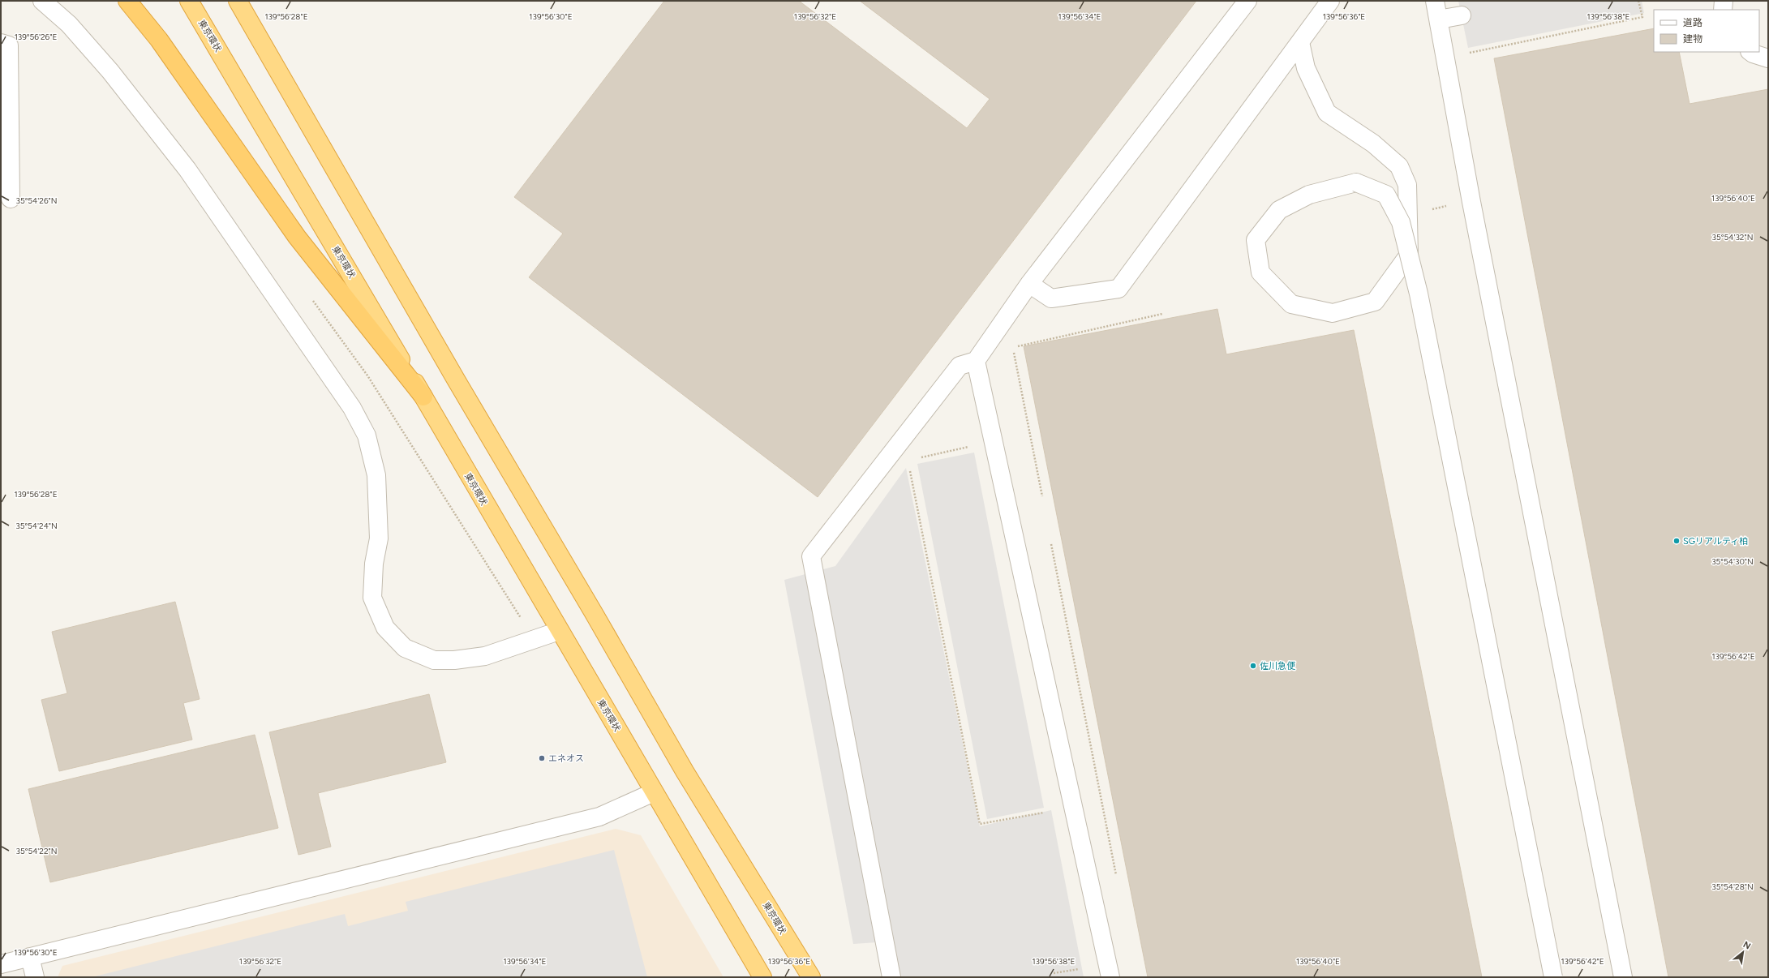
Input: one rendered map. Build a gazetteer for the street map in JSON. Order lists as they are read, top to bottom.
{
  "streets": {
    "highway": ["東京環状"]
  },
  "places": ["SGリアルティ柏", "佐川急便", "エネオス"],
  "legend": ["道路", "建物"],
  "north": "top right",
  "coordinates": [
    "139°56'30\"E",
    "139°56'32\"E",
    "139°56'36\"E",
    "139°56'38\"E",
    "139°56'28\"E",
    "139°56'34\"E",
    "139°56'26\"E",
    "139°56'40\"E",
    "35°54'26\"N",
    "35°54'32\"N",
    "35°54'24\"N",
    "35°54'30\"N",
    "139°56'42\"E",
    "35°54'22\"N",
    "35°54'28\"N"
  ]
}
